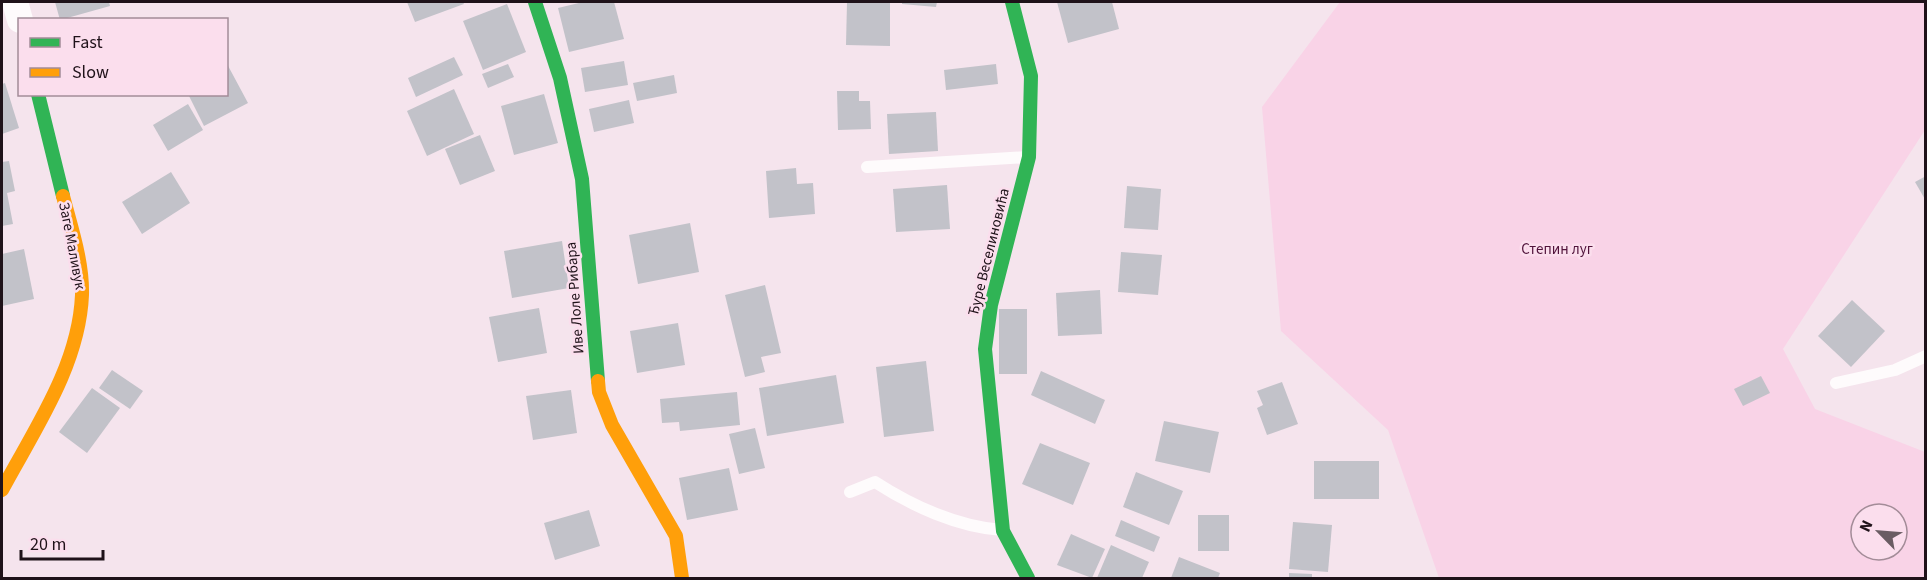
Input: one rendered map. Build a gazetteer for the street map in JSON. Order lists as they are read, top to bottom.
{
  "streets": {
    "street": ["Заге Маливук", "Ђуре Веселиновића", "Иве Лоле Рибара"]
  },
  "parks": ["Степин луг"],
  "legend": ["Fast", "Slow"],
  "scale_bar": "20 m",
  "north": "top left"
}
